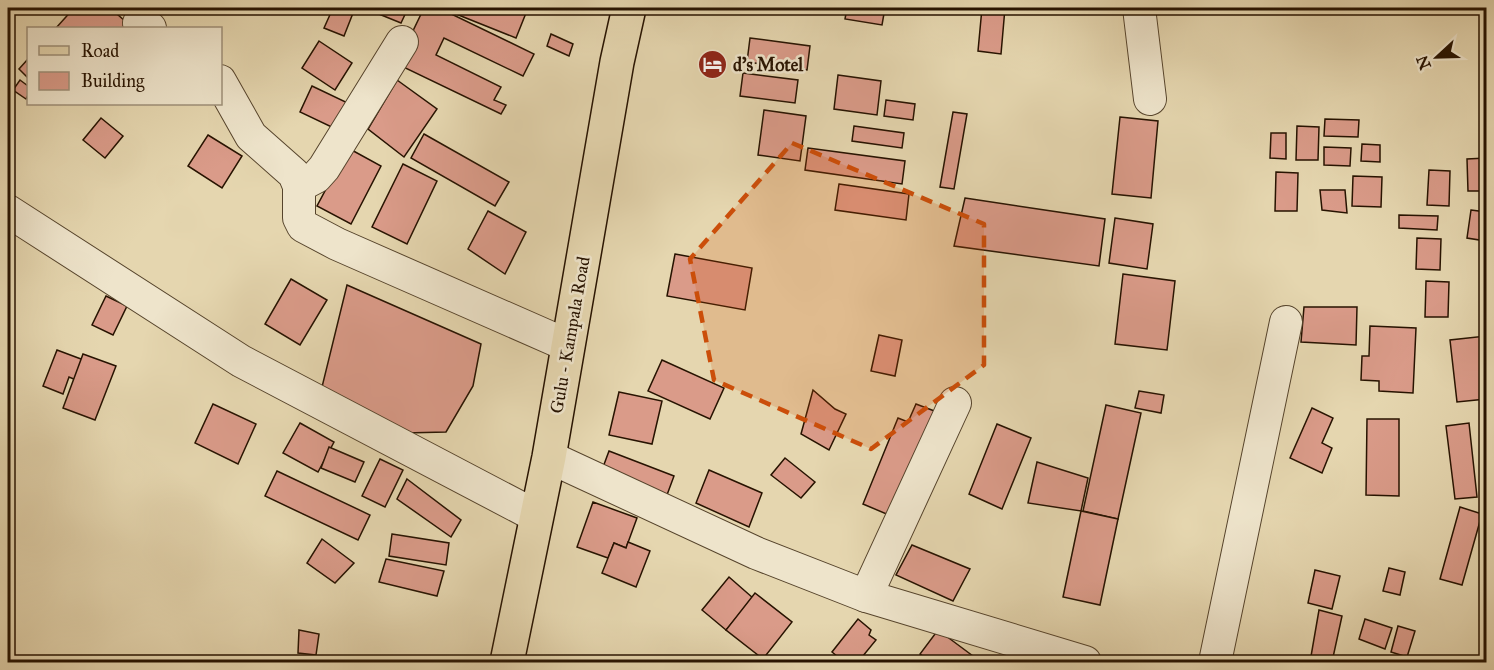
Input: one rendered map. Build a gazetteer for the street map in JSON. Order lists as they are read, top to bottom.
{
  "streets": {
    "main road": ["Gulu - Kampala Road"]
  },
  "places": {
    "hotel": ["d's Motel"]
  },
  "legend": ["Road", "Building"],
  "north": "left"
}
